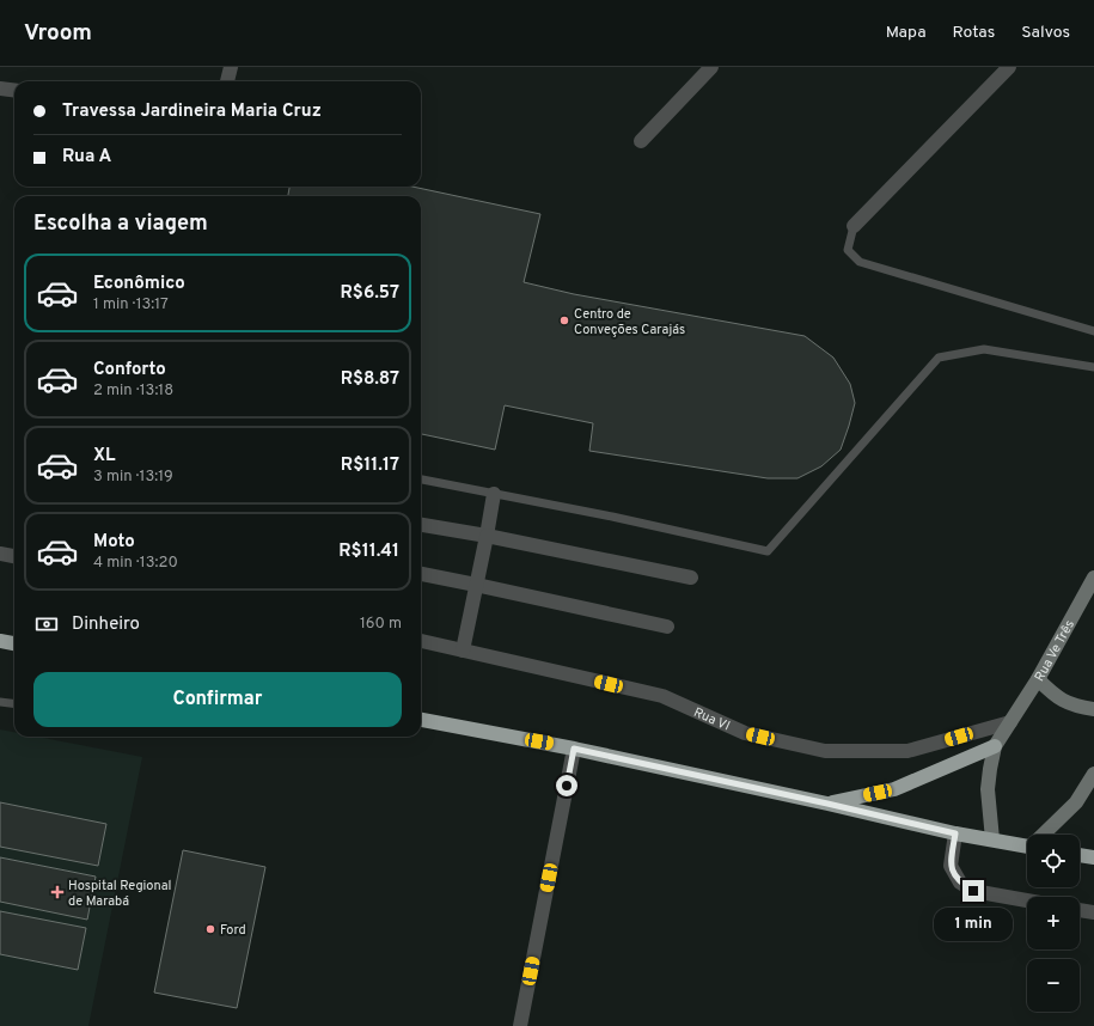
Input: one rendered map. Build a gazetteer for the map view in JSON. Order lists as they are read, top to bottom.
{
  "streets": {
    "main road": ["Rua Ve Três"],
    "street": ["Rua VI"]
  },
  "crossings": [
    ["Rua Ve Três", "Rua VI"]
  ],
  "places": {
    "other": ["Centro de Conveções Carajás", "Ford"],
    "health": ["Hospital Regional de Marabá"]
  },
  "page": {
    "header": "Vroom",
    "nav": ["Mapa", "Rotas", "Salvos"],
    "banner": ["Travessa Jardineira Maria Cruz", "Rua A"],
    "heading": "Escolha a viagem",
    "list": [
      {
        "name": "Econômico",
        "note": "1 min · 13:17",
        "value": "R$6.57"
      },
      {
        "name": "Conforto",
        "note": "2 min · 13:18",
        "value": "R$8.87"
      },
      {
        "name": "XL",
        "note": "3 min · 13:19",
        "value": "R$11.17"
      },
      {
        "name": "Moto",
        "note": "4 min · 13:20",
        "value": "R$11.41"
      }
    ],
    "pay": ["Dinheiro", "160 m"],
    "buttons": "Confirmar",
    "map_buttons": ["+", "−"],
    "bubble": "1 min"
  }
}
